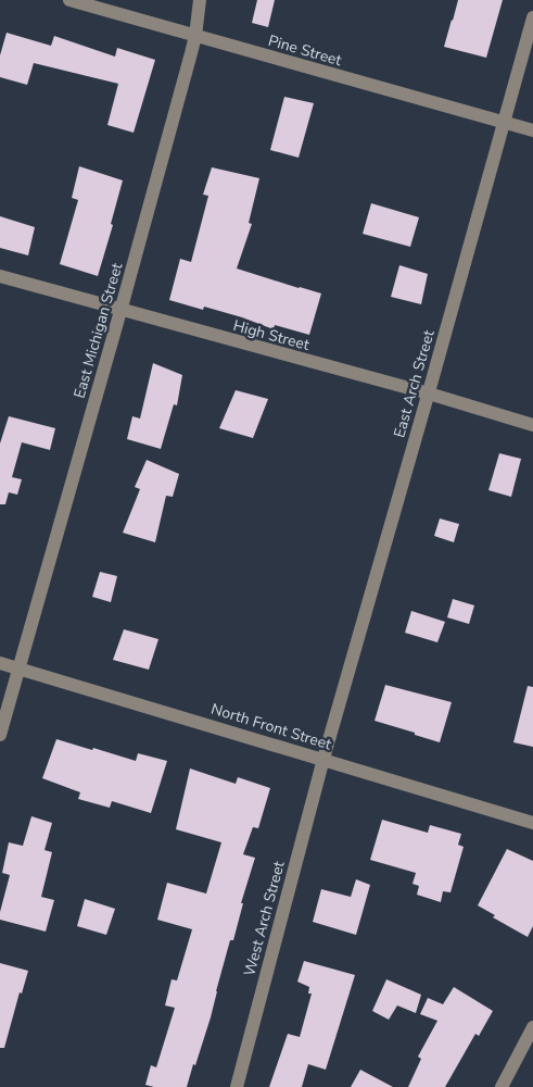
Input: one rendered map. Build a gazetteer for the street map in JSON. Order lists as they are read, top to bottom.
{
  "streets": {
    "street": [
      "Pine Street",
      "East Michigan Street",
      "High Street",
      "East Arch Street",
      "North Front Street",
      "West Arch Street"
    ]
  },
  "crossings": [
    ["Pine Street", "East Michigan Street"],
    ["Pine Street", "East Arch Street"],
    ["East Michigan Street", "High Street"],
    ["East Michigan Street", "North Front Street"],
    ["High Street", "East Arch Street"],
    ["East Arch Street", "North Front Street"],
    ["East Arch Street", "West Arch Street"],
    ["North Front Street", "West Arch Street"]
  ]
}
